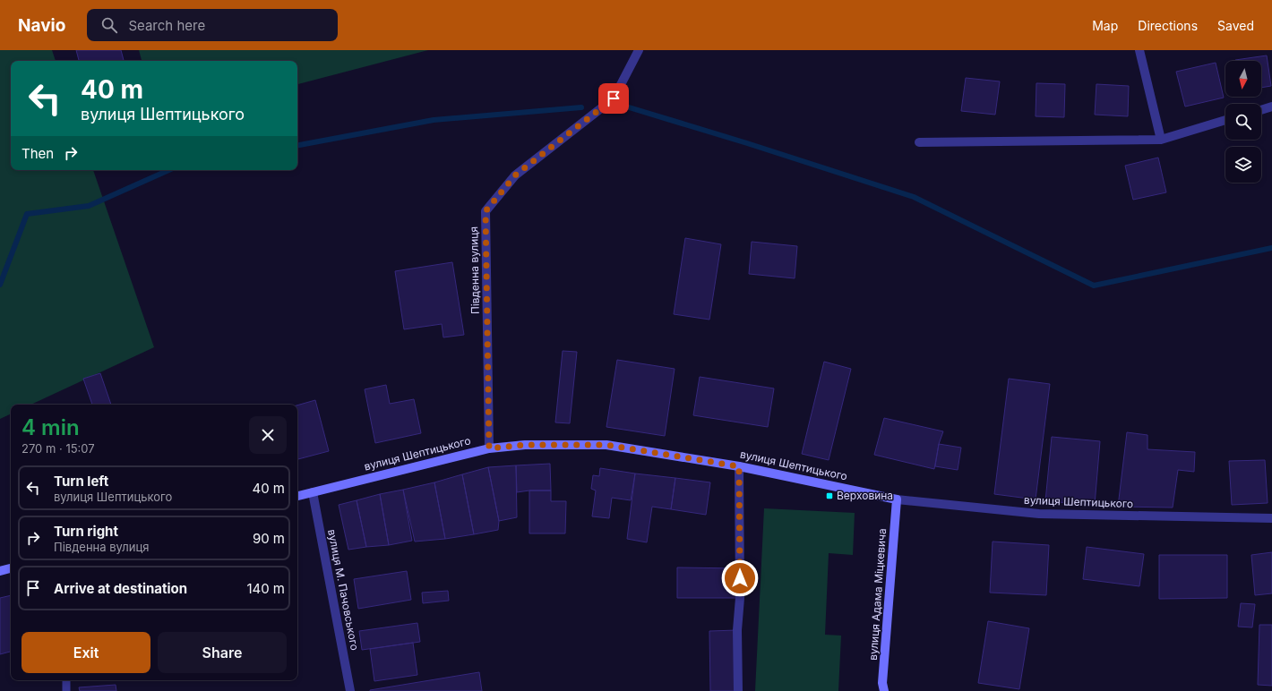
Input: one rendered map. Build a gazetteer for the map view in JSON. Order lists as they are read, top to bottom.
{
  "streets": {
    "street": [
      "Південна вулиця",
      "вулиця Шептицького",
      "вулиця М. Пачовського",
      "вулиця Адама Міцкевича"
    ]
  },
  "crossings": [
    ["Південна вулиця", "вулиця Шептицького"],
    ["вулиця Шептицького", "вулиця М. Пачовського"],
    ["вулиця Шептицького", "вулиця Адама Міцкевича"]
  ],
  "places": {
    "transit": ["Верховина"]
  },
  "north": "bottom",
  "page": {
    "header": "Navio",
    "search": "Search here",
    "nav": ["Map", "Directions", "Saved"],
    "turn": ["40 m", "вулиця Шептицького"],
    "then": "Then",
    "heading": ["4 min", "270 m · 15:07"],
    "list": [
      {
        "name": "Turn left",
        "note": "вулиця Шептицького",
        "value": "40 m"
      },
      {
        "name": "Turn right",
        "note": "Південна вулиця",
        "value": "90 m"
      },
      {
        "name": "Arrive at destination",
        "value": "140 m"
      }
    ],
    "buttons": ["Exit", "Share"]
  }
}
